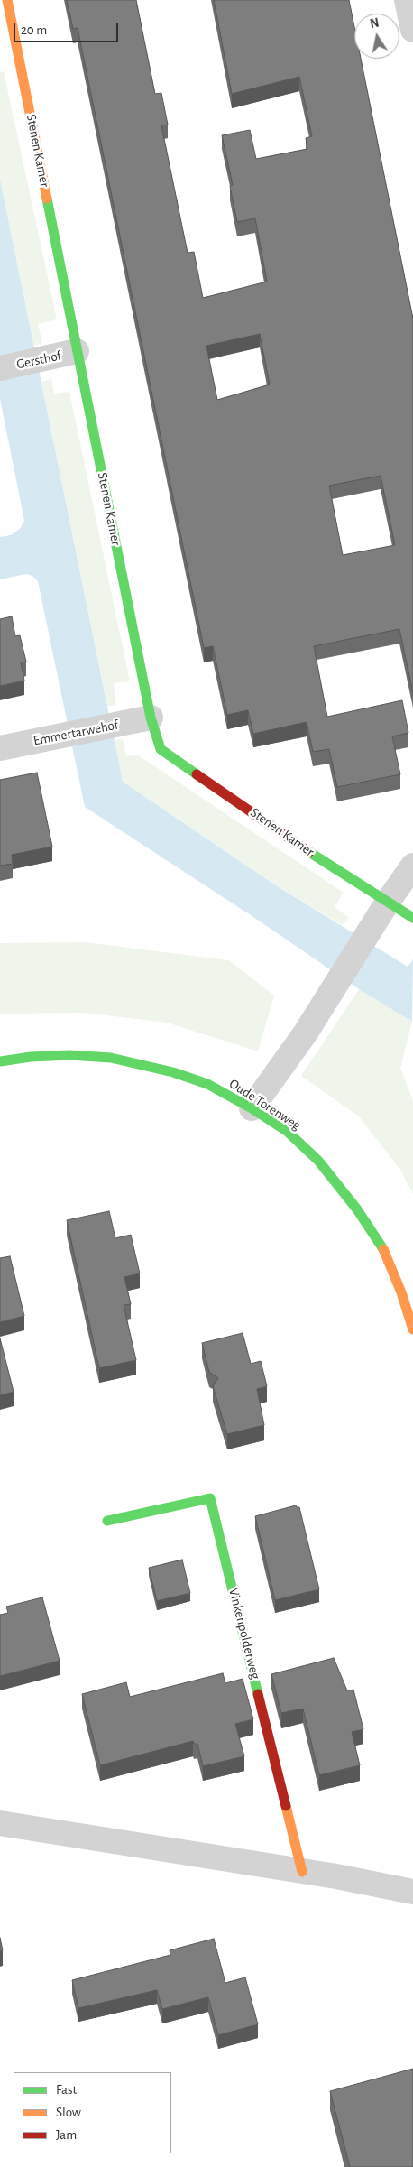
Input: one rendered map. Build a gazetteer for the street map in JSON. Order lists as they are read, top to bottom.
{
  "streets": {
    "street": [
      "Stenen Kamer",
      "Gersthof",
      "Emmertarwehof",
      "Oude Torenweg",
      "Vinkenpolderweg"
    ]
  },
  "crossings": [
    ["Stenen Kamer", "Gersthof"],
    ["Stenen Kamer", "Emmertarwehof"]
  ],
  "legend": ["Fast", "Slow", "Jam"],
  "scale_bar": "20 m",
  "north": "top"
}
